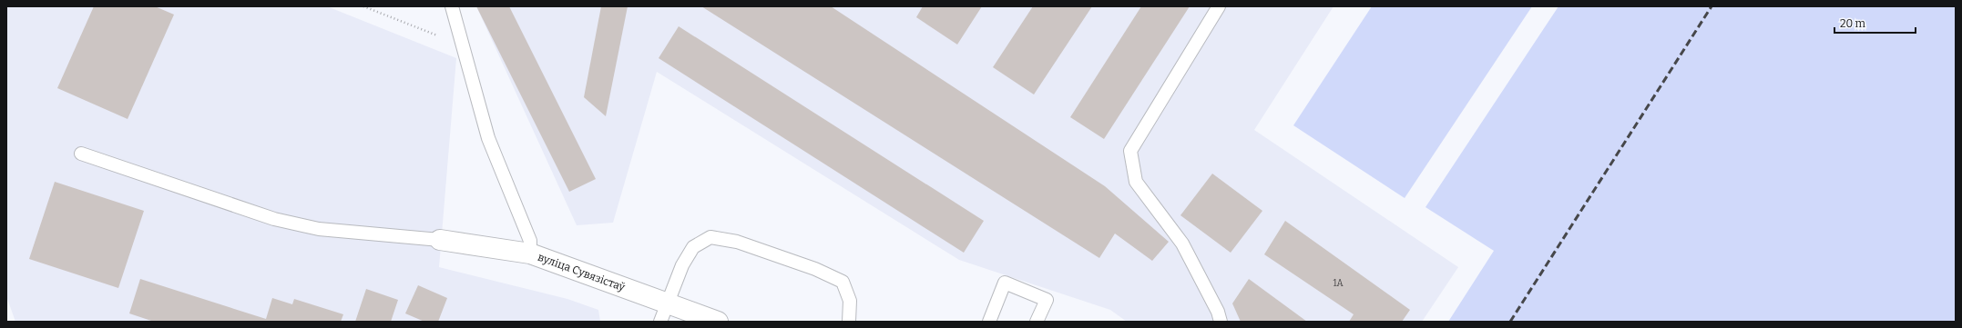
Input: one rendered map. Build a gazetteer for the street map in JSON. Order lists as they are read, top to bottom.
{
  "streets": {
    "street": ["вуліца Сувязістаў"]
  },
  "house_numbers": ["1А"],
  "scale_bar": "20 m"
}
